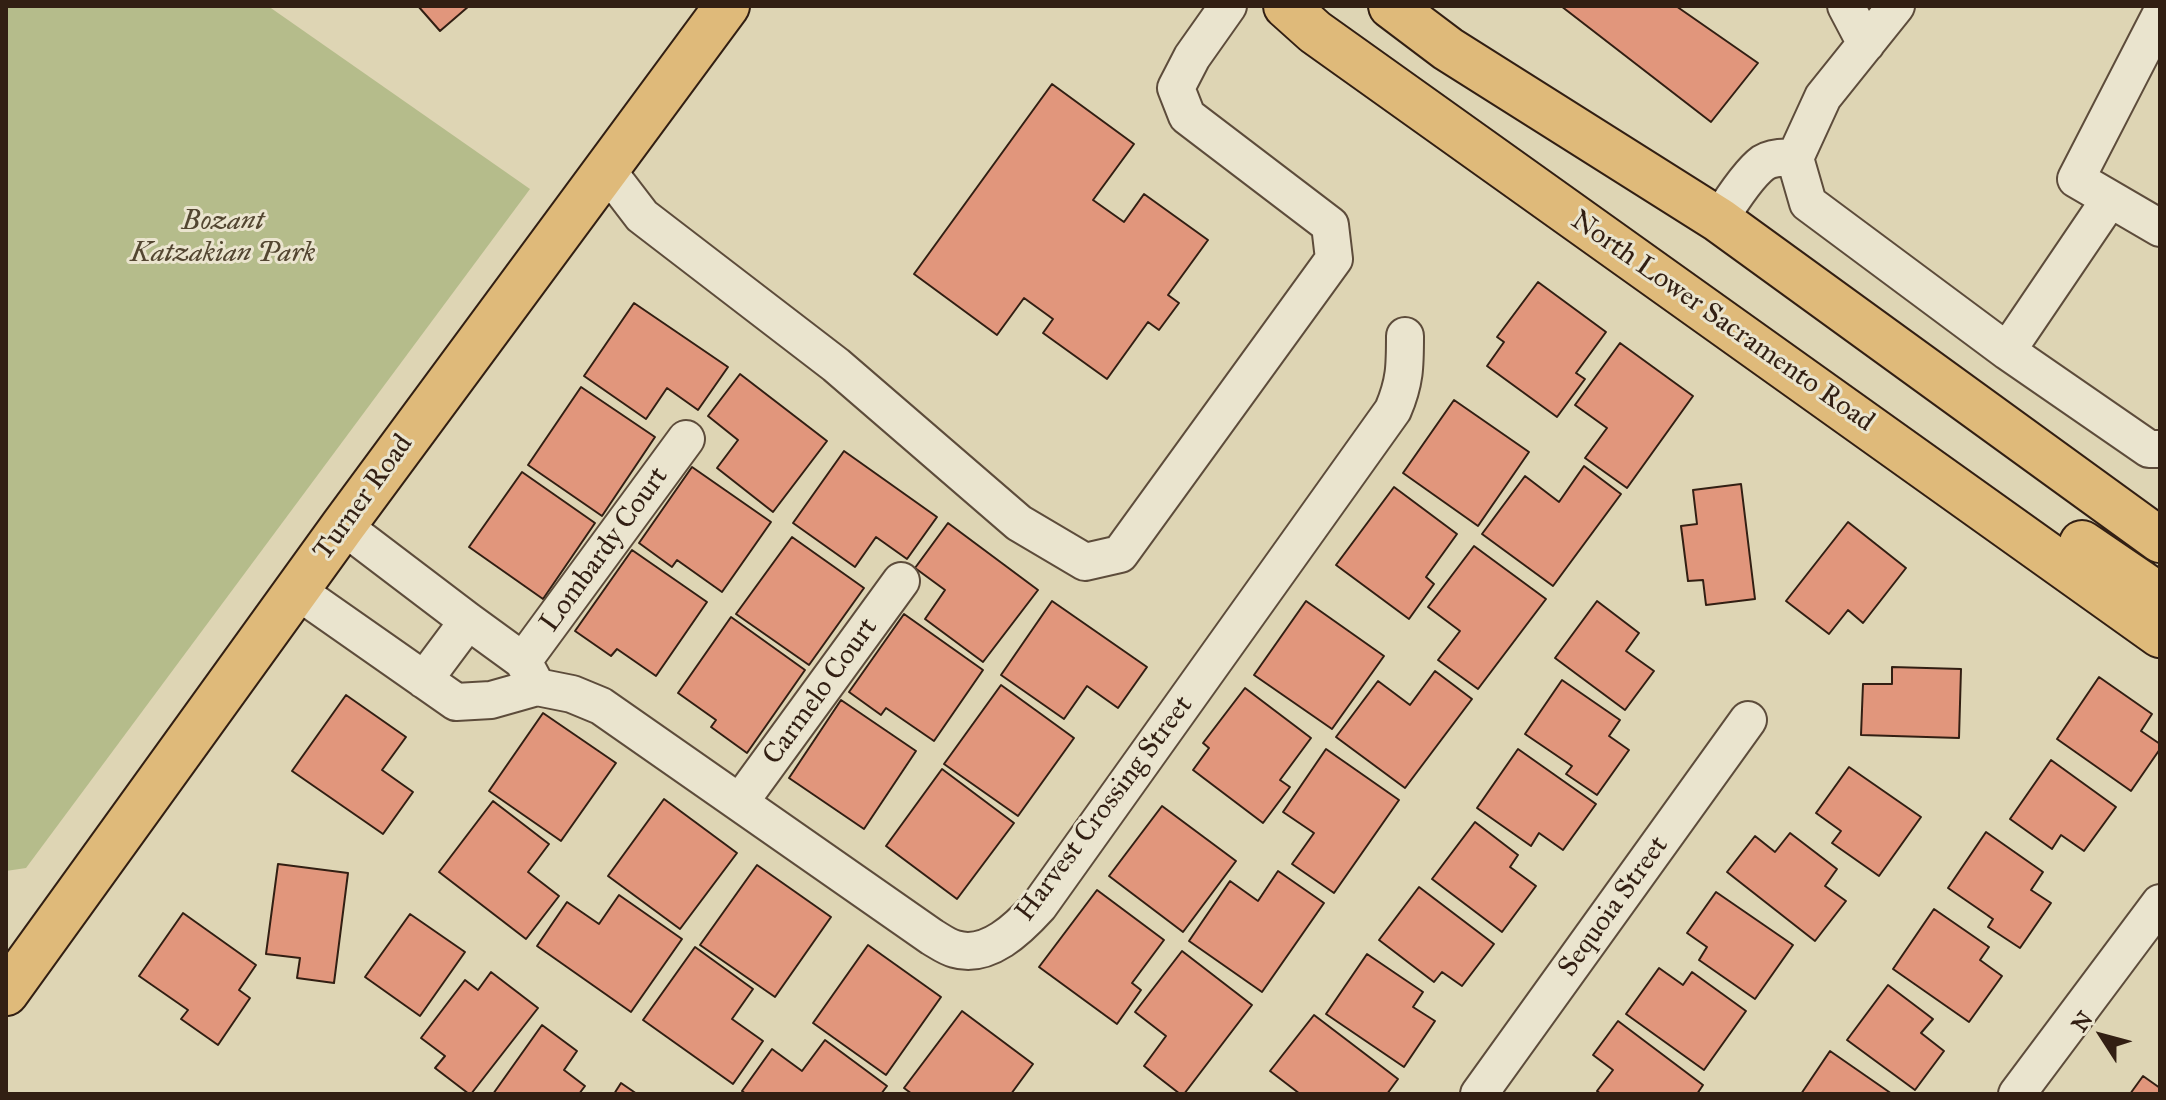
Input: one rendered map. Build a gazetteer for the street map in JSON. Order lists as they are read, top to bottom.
{
  "streets": {
    "main road": ["North Lower Sacramento Road", "Turner Road"],
    "street": [
      "Lombardy Court",
      "Carmelo Court",
      "Harvest Crossing Street",
      "Sequoia Street"
    ]
  },
  "crossings": [
    ["Turner Road", "Harvest Crossing Street"],
    ["Lombardy Court", "Harvest Crossing Street"],
    ["Carmelo Court", "Harvest Crossing Street"]
  ],
  "parks": ["Bozant Katzakian Park"],
  "north": "top left"
}
